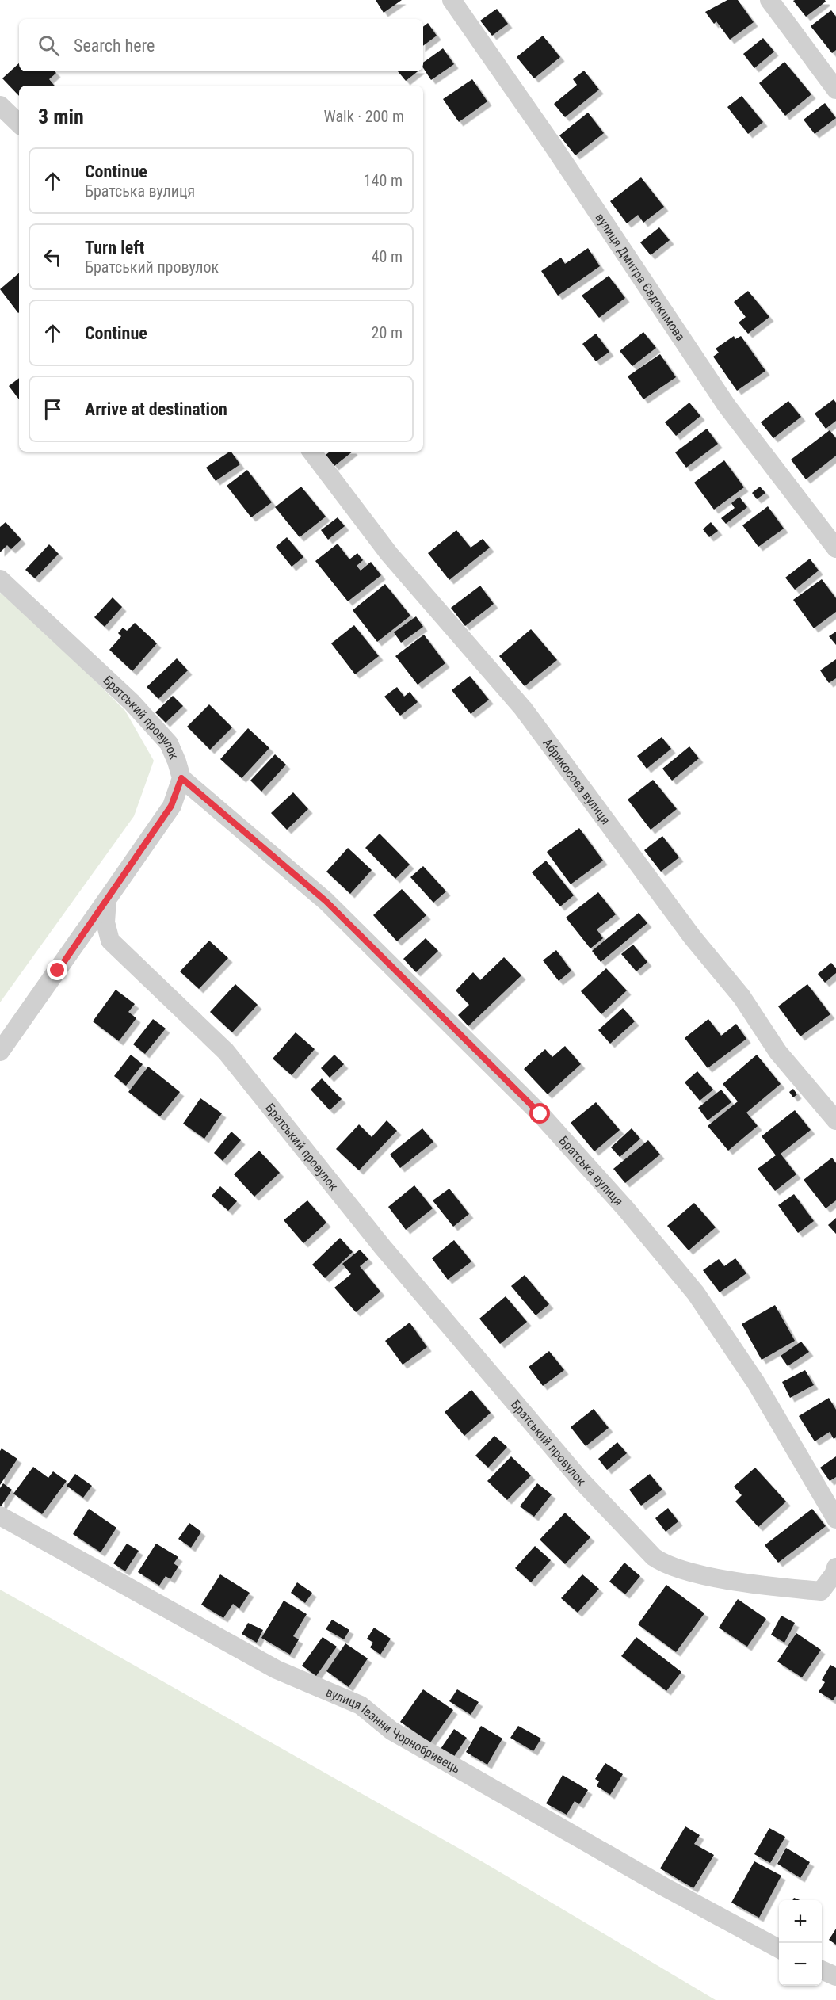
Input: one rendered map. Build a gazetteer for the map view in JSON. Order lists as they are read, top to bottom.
{
  "streets": {
    "street": [
      "вулиця Дмитра Євдокимова",
      "Братський провулок",
      "Абрикосова вулиця",
      "Братська вулиця",
      "вулиця Іванни Чорнобривець"
    ]
  },
  "crossings": [
    ["Братський провулок", "Братська вулиця"]
  ],
  "page": {
    "search": "Search here",
    "heading": ["3 min", "Walk · 200 m"],
    "list": [
      ["Continue", "Братська вулиця", "140 m"],
      ["Turn left", "Братський провулок", "40 m"],
      ["Continue", "20 m"],
      "Arrive at destination"
    ],
    "map_buttons": ["+", "−"]
  }
}
